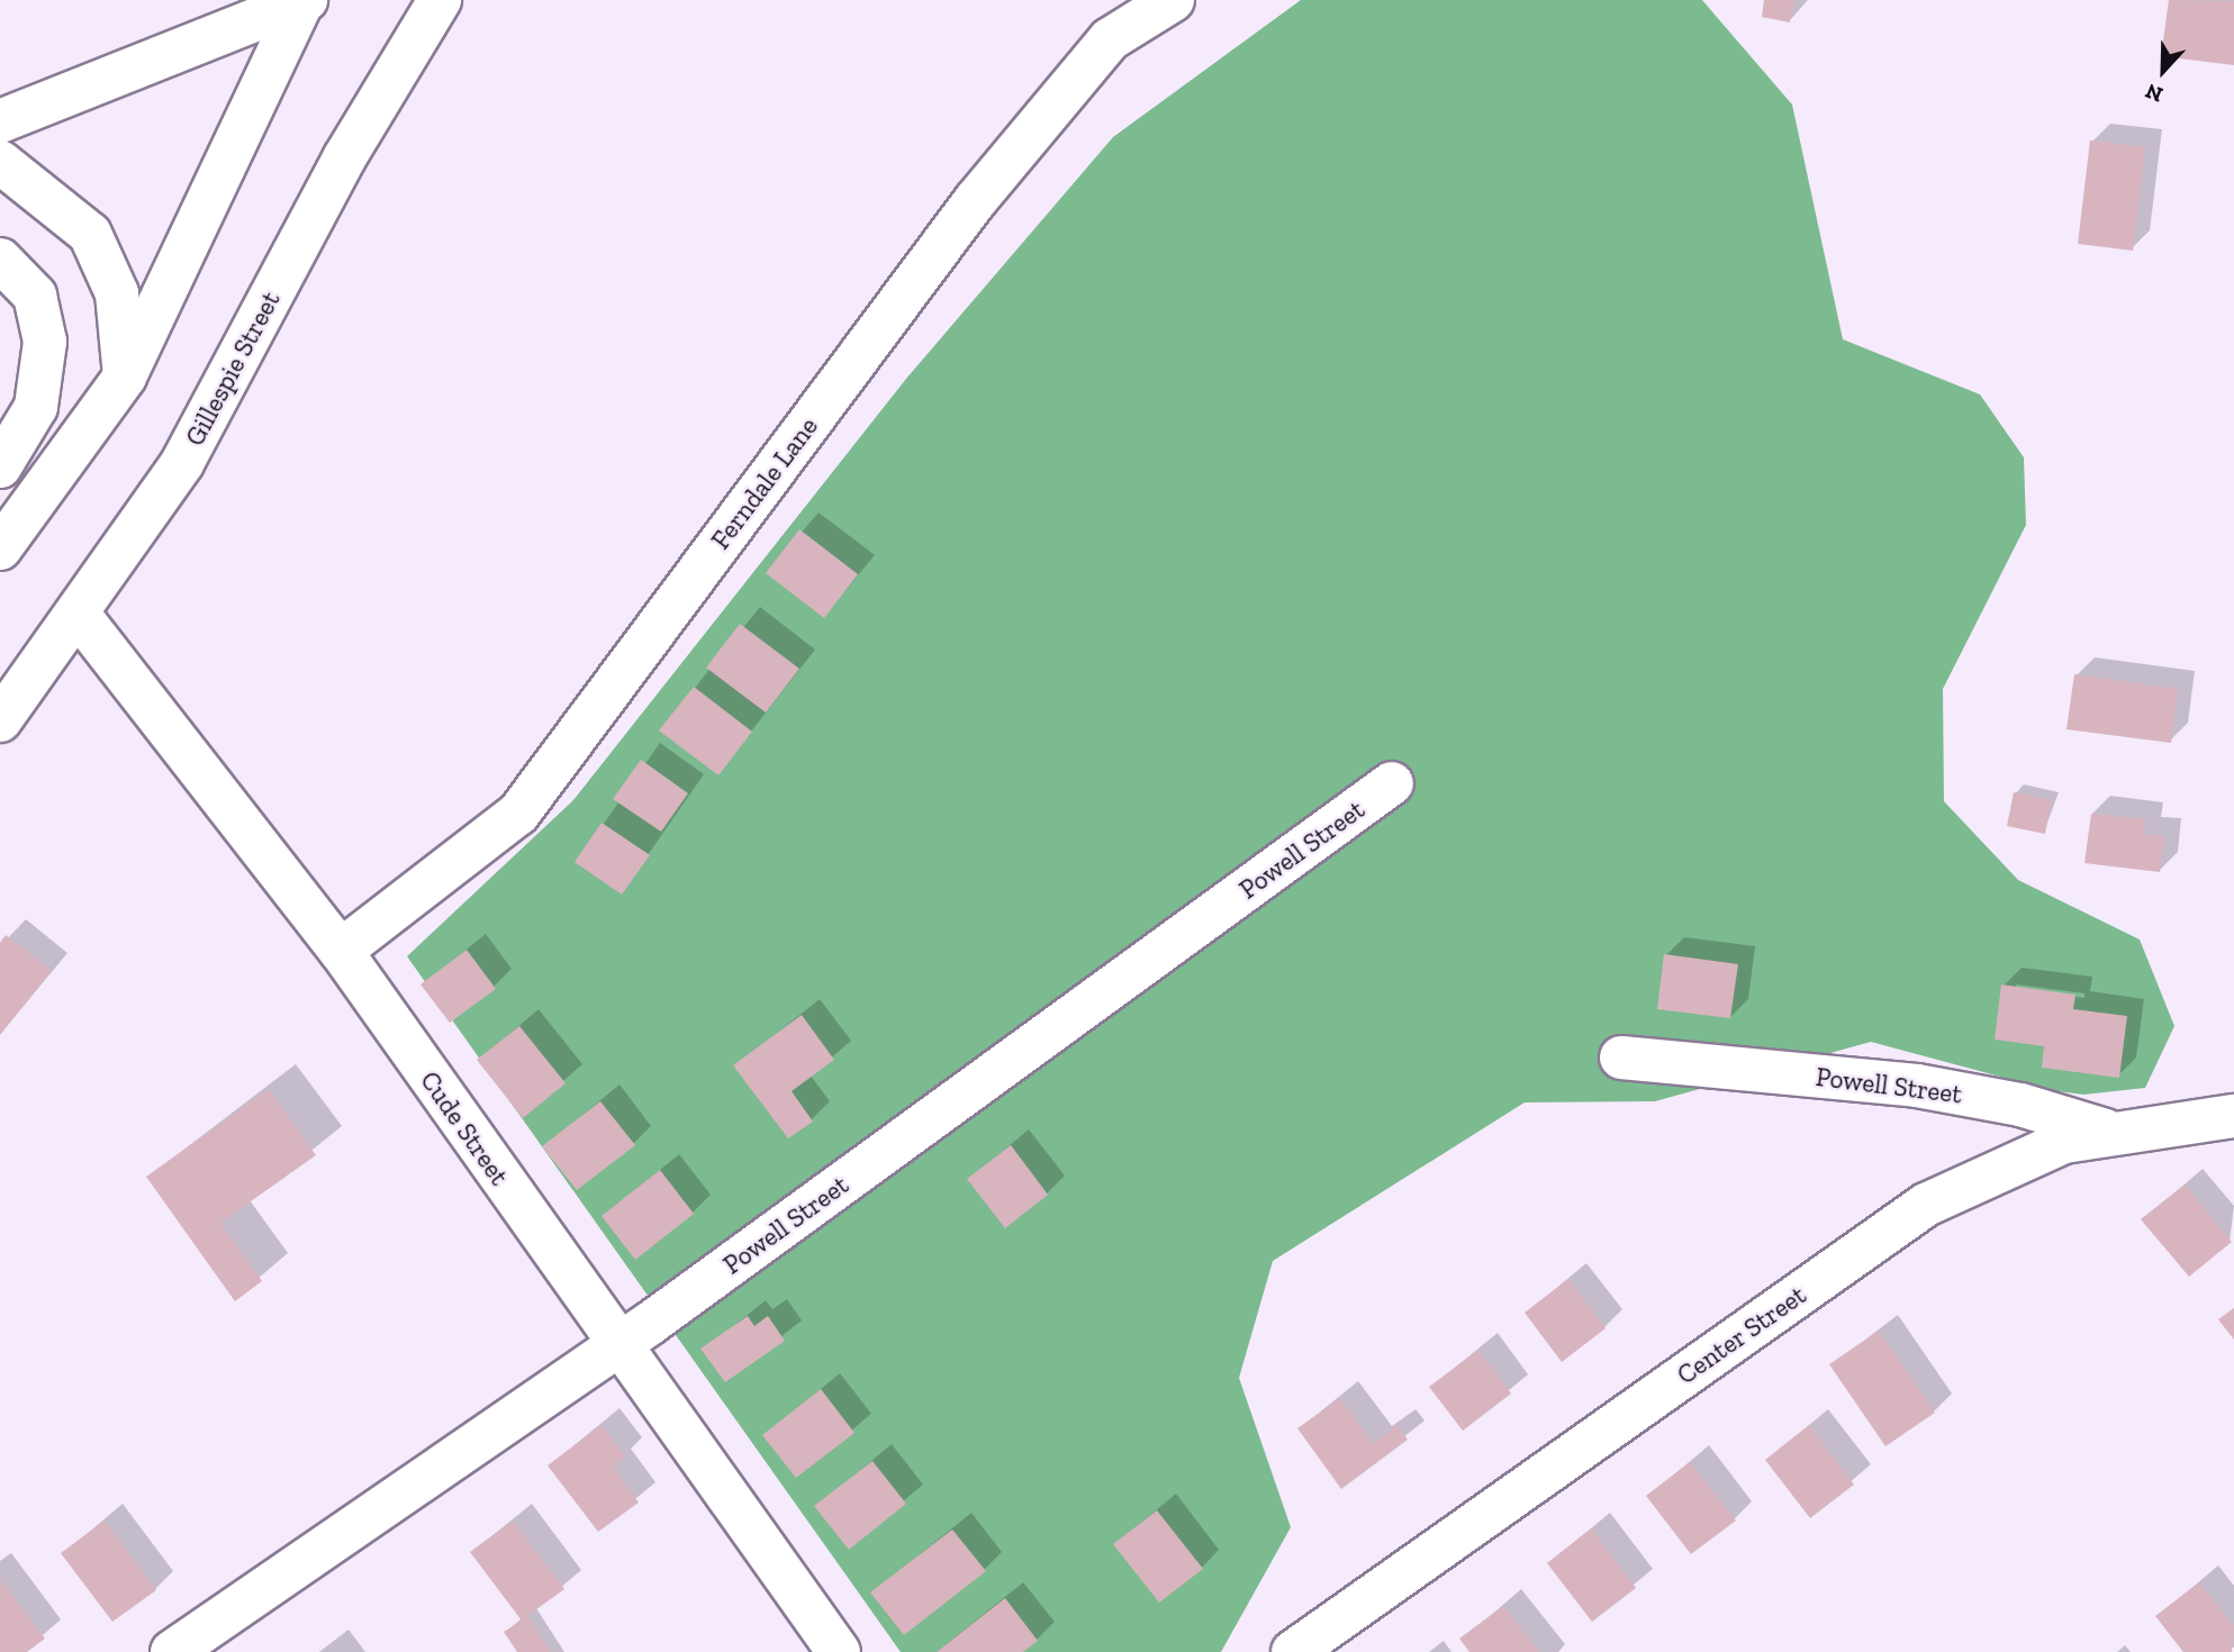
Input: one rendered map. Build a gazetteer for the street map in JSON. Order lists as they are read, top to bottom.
{
  "streets": {
    "main road": [
      "Gillespie Street",
      "Ferndale Lane",
      "Powell Street",
      "Cude Street",
      "Center Street"
    ]
  },
  "crossings": [
    ["Gillespie Street", "Cude Street"],
    ["Ferndale Lane", "Cude Street"],
    ["Powell Street", "Cude Street"],
    ["Powell Street", "Center Street"]
  ],
  "north": "bottom"
}
